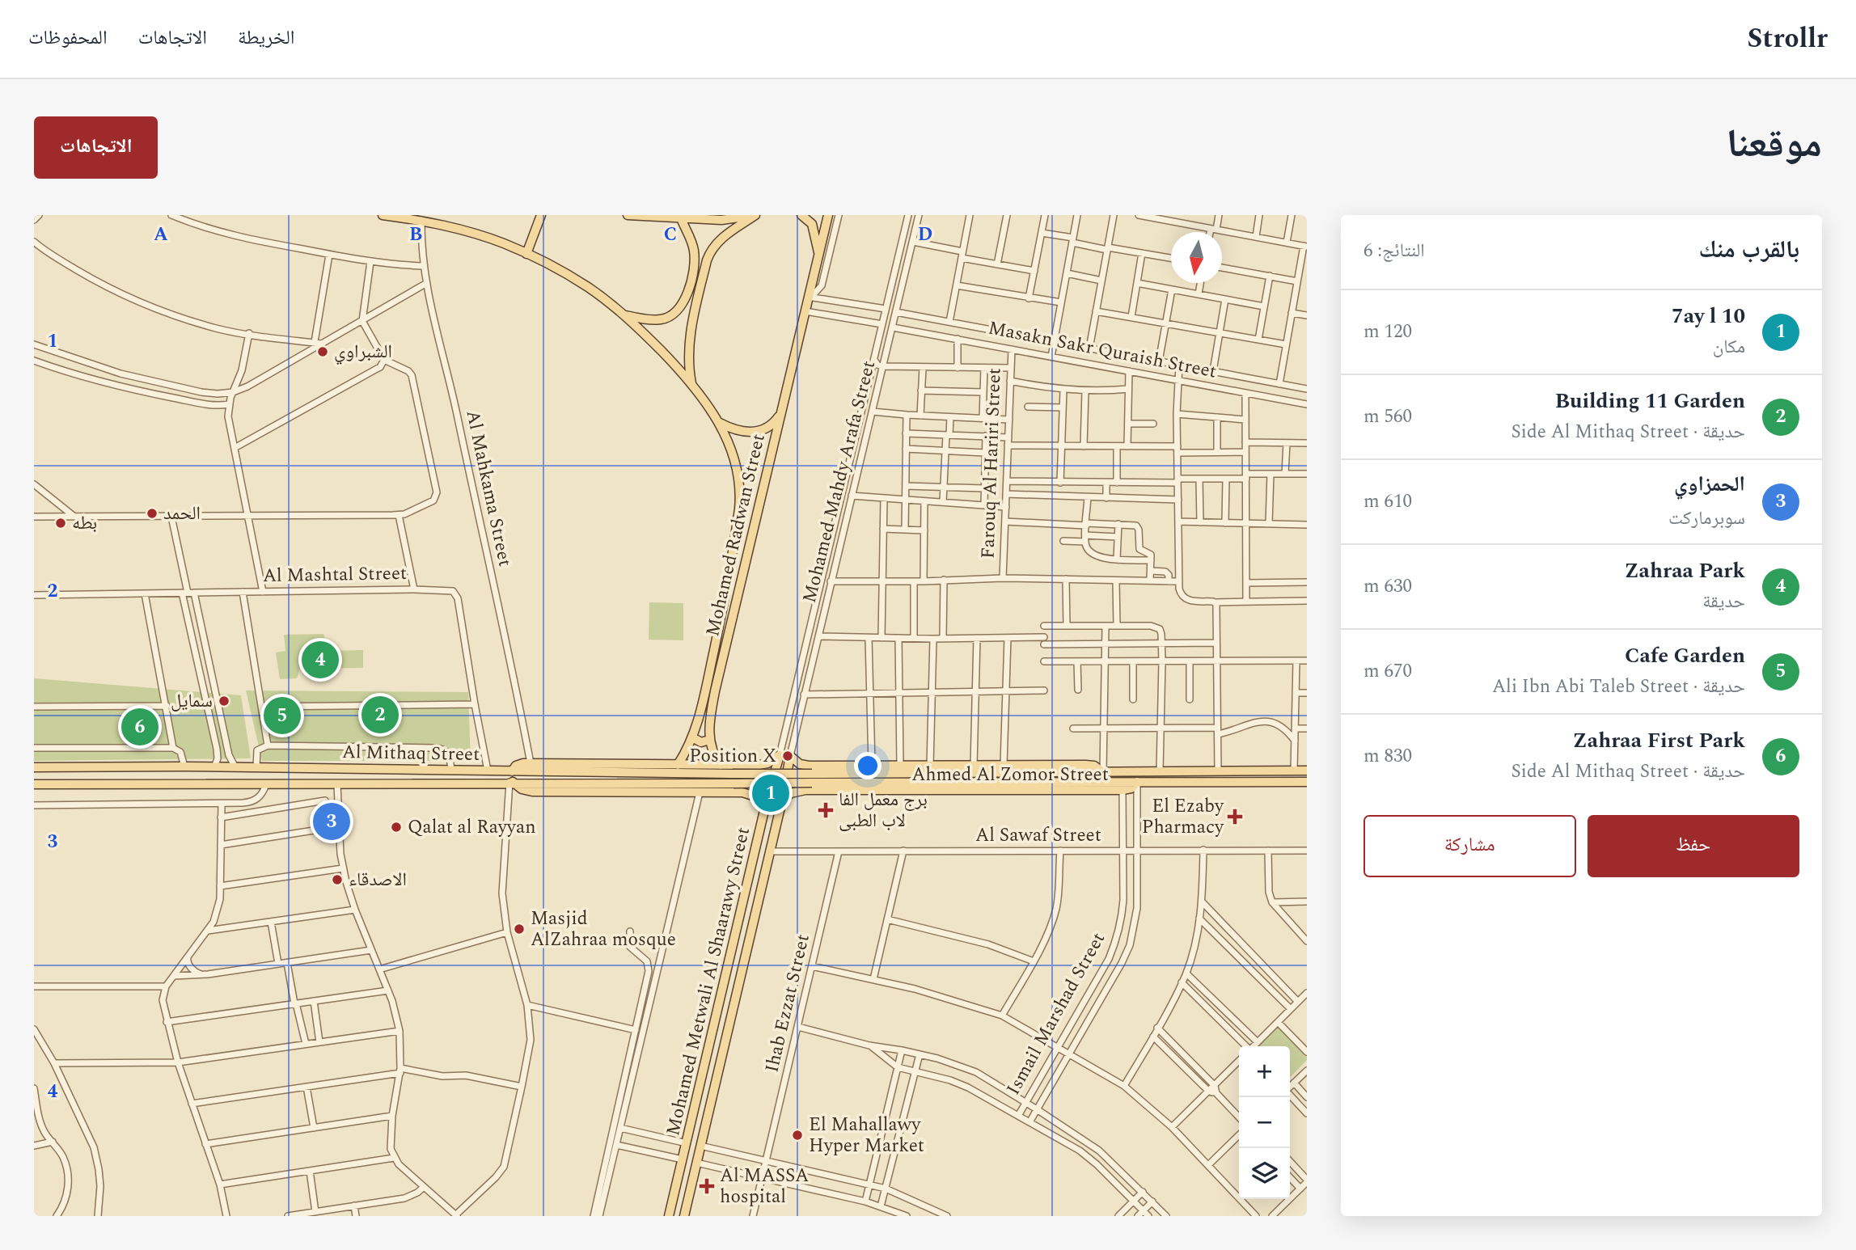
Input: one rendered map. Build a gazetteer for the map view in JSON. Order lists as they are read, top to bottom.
{
  "streets": {
    "main road": [
      "Mohamed Radwan Street",
      "Al Mithaq Street",
      "Ahmed Al Zomor Street",
      "Mohamed Metwali Al Shaarawy Street"
    ],
    "street": [
      "Masakn Sakr Quraish Street",
      "Farouq Al Hariri Street",
      "Mohamed Mahdy Arafa Street",
      "Al Mahkama Street",
      "Al Mashtal Street",
      "Al Sawaf Street",
      "Ihab Ezzat Street",
      "Ismail Marshad Street"
    ]
  },
  "crossings": [
    ["Masakn Sakr Quraish Street", "Farouq Al Hariri Street"],
    ["Masakn Sakr Quraish Street", "Mohamed Mahdy Arafa Street"],
    ["Mohamed Mahdy Arafa Street", "Al Mithaq Street"],
    ["Mohamed Mahdy Arafa Street", "Ahmed Al Zomor Street"],
    ["Mohamed Mahdy Arafa Street", "Mohamed Metwali Al Shaarawy Street"],
    ["Al Mahkama Street", "Mohamed Radwan Street"],
    ["Al Mahkama Street", "Al Mithaq Street"],
    ["Mohamed Radwan Street", "Al Mithaq Street"],
    ["Al Mashtal Street", "Al Mithaq Street"],
    ["Al Mithaq Street", "Mohamed Metwali Al Shaarawy Street"],
    ["Ahmed Al Zomor Street", "Mohamed Metwali Al Shaarawy Street"],
    ["Ahmed Al Zomor Street", "Ismail Marshad Street"],
    ["Al Sawaf Street", "Mohamed Metwali Al Shaarawy Street"],
    ["Al Sawaf Street", "Ihab Ezzat Street"],
    ["Al Sawaf Street", "Ismail Marshad Street"]
  ],
  "places": {
    "other": [
      "الشبراوي",
      "الحمد",
      "بطه",
      "سمايل",
      "Position X",
      "Qalat al Rayyan",
      "الاصدقاء",
      "Masjid AlZahraa mosque",
      "El Mahallawy Hyper Market"
    ],
    "health": ["برج معمل الفا لاب الطبى", "El Ezaby Pharmacy", "Al MASSA hospital"]
  },
  "north": "bottom",
  "page": {
    "header": "Strollr",
    "nav": ["الخريطة", "الاتجاهات", "المحفوظات"],
    "title": "موقعنا",
    "buttons": [
      "الاتجاهات",
      ["حفظ", "مشاركة"]
    ],
    "heading": ["بالقرب منك", "النتائج: 6"],
    "list": [
      {
        "mark": "1",
        "name": "7ay l 10",
        "note": "مكان",
        "value": "120 m"
      },
      {
        "mark": "2",
        "name": "Building 11 Garden",
        "note": "حديقة · Side Al Mithaq Street",
        "value": "560 m"
      },
      {
        "mark": "3",
        "name": "الحمزاوي",
        "note": "سوبرماركت",
        "value": "610 m"
      },
      {
        "mark": "4",
        "name": "Zahraa Park",
        "note": "حديقة",
        "value": "630 m"
      },
      {
        "mark": "5",
        "name": "Cafe Garden",
        "note": "حديقة · Ali Ibn Abi Taleb Street",
        "value": "670 m"
      },
      {
        "mark": "6",
        "name": "Zahraa First Park",
        "note": "حديقة · Side Al Mithaq Street",
        "value": "830 m"
      }
    ],
    "pins": [
      "4",
      "2",
      "5",
      "6",
      "1",
      "3"
    ],
    "map_buttons": ["+", "−"]
  },
  "grid": {
    "columns": [
      "A",
      "B",
      "C",
      "D"
    ],
    "rows": [
      "1",
      "2",
      "3",
      "4"
    ]
  }
}
